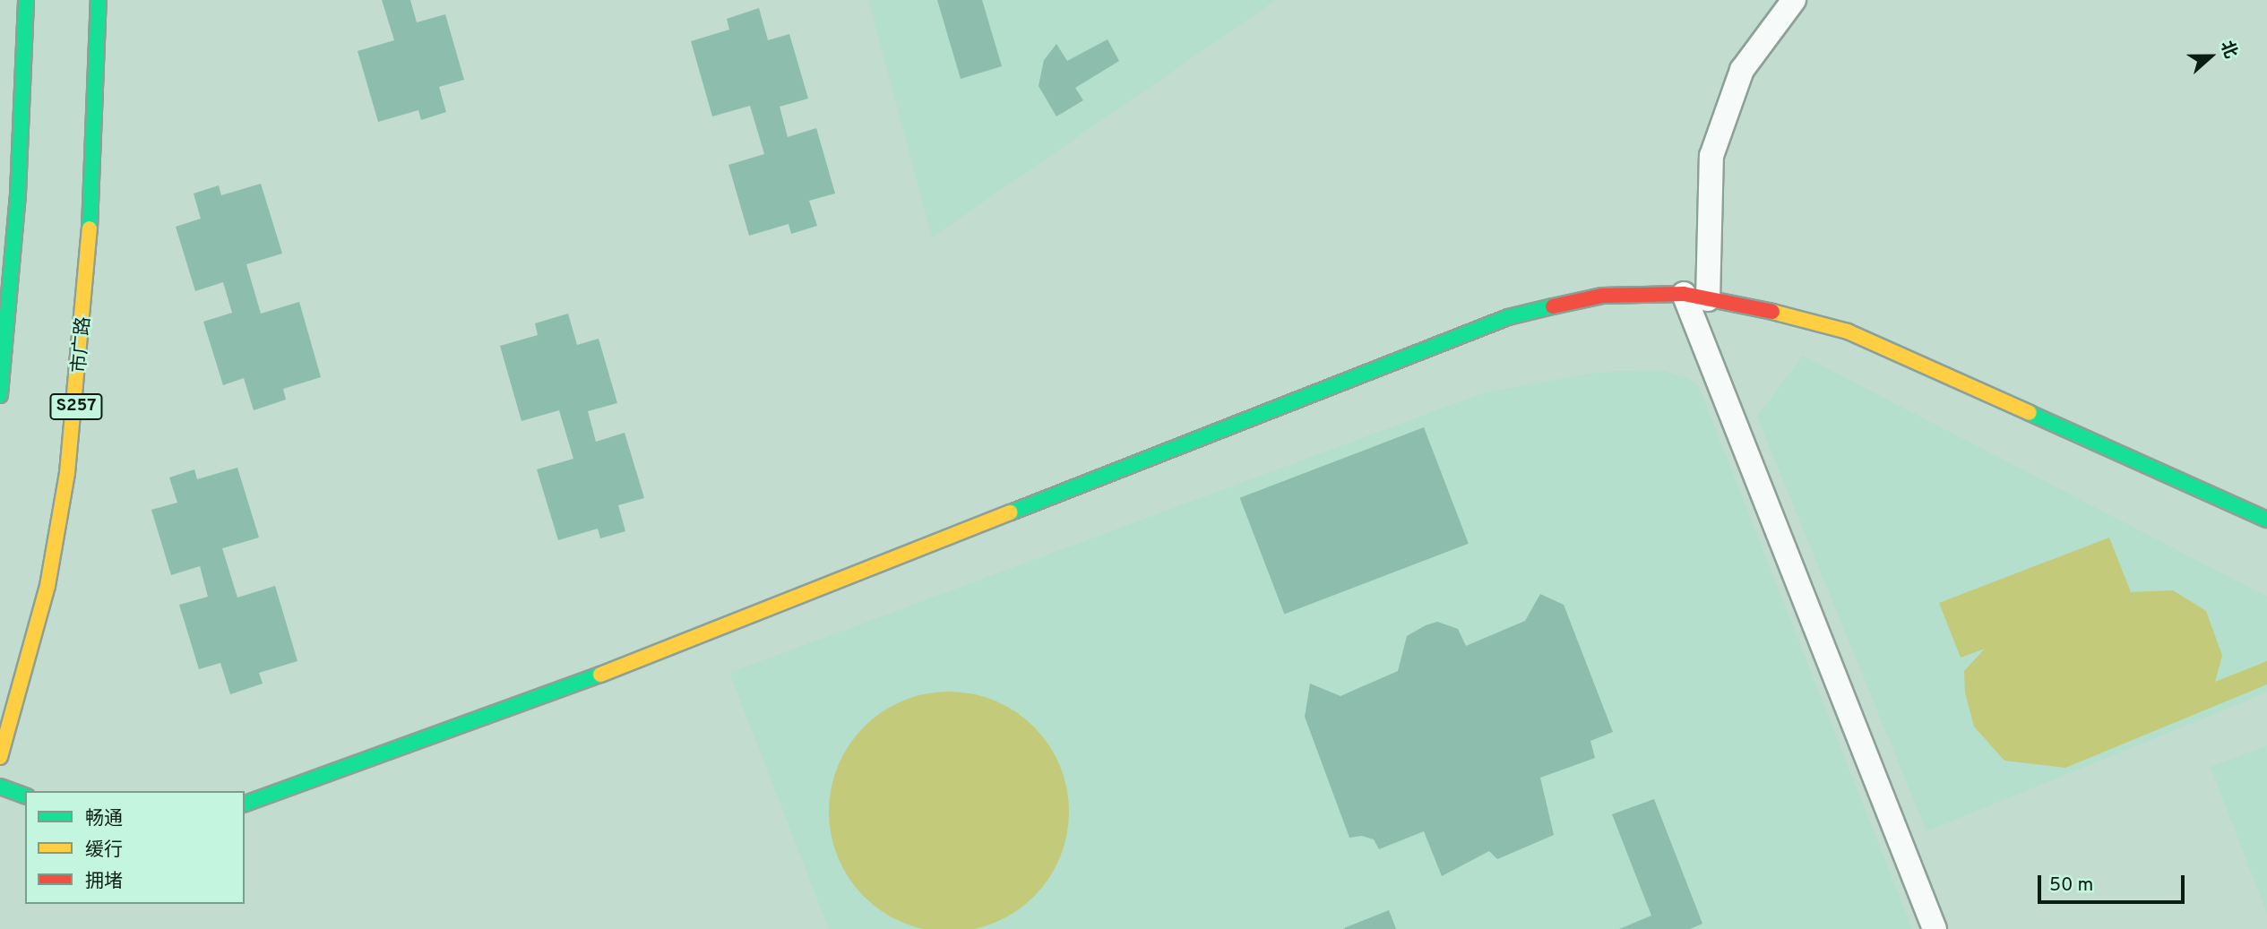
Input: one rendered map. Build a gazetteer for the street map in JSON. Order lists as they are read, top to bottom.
{
  "streets": {
    "street": ["市广路", "S257"]
  },
  "legend": ["畅通", "缓行", "拥堵"],
  "scale_bar": "50 m",
  "north": "right"
}
